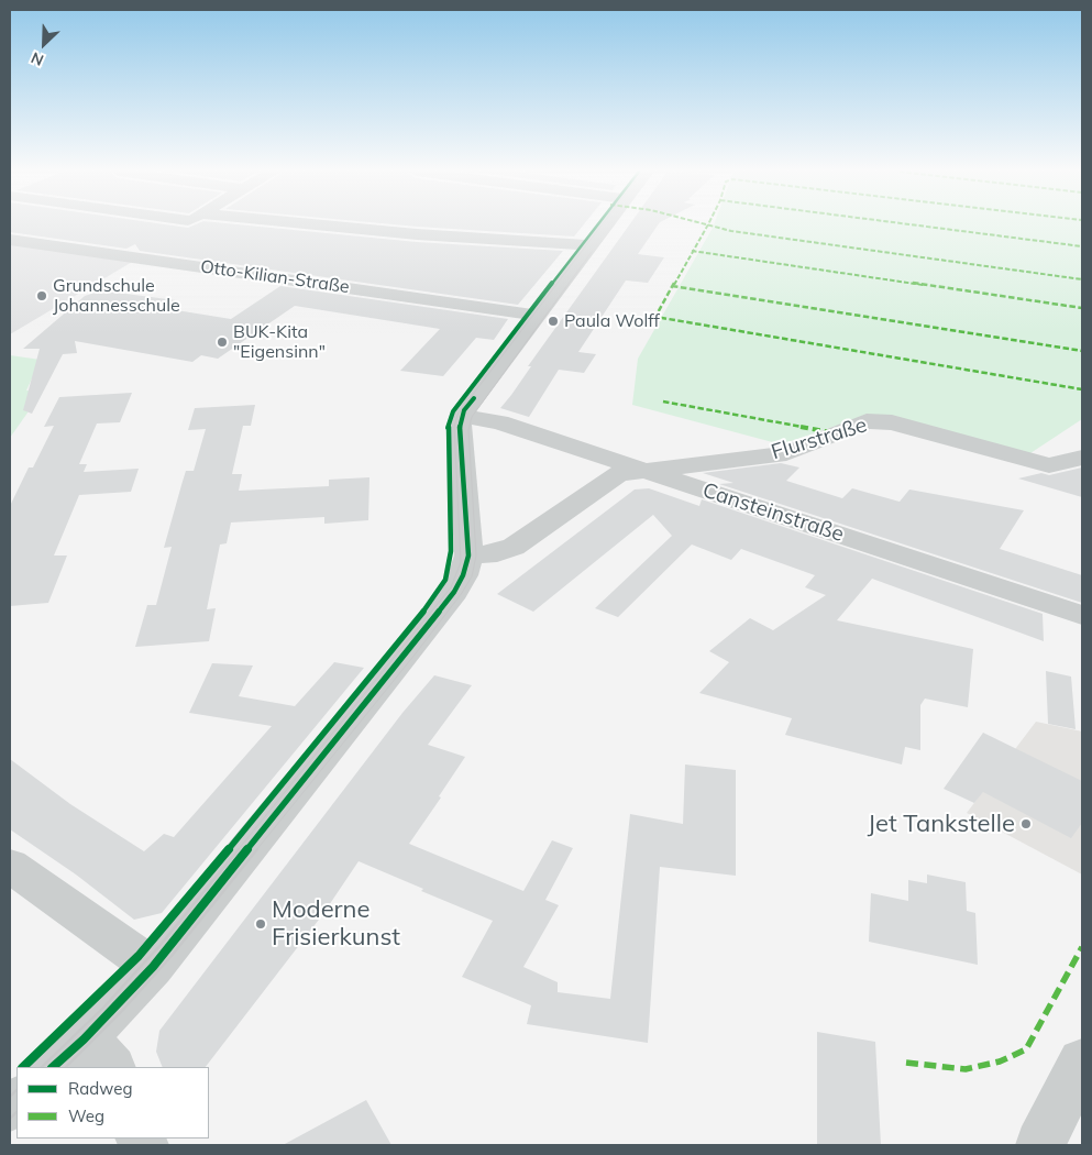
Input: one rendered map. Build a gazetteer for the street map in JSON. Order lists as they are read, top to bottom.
{
  "streets": {
    "street": ["Otto-Kilian-Straße", "Flurstraße", "Cansteinstraße"]
  },
  "crossings": [
    ["Flurstraße", "Cansteinstraße"]
  ],
  "places": [
    "Grundschule Johannesschule",
    "Paula Wolff",
    "BUK-Kita \"Eigensinn\"",
    "Jet Tankstelle",
    "Moderne Frisierkunst"
  ],
  "legend": ["Radweg", "Weg"],
  "north": "bottom left"
}
